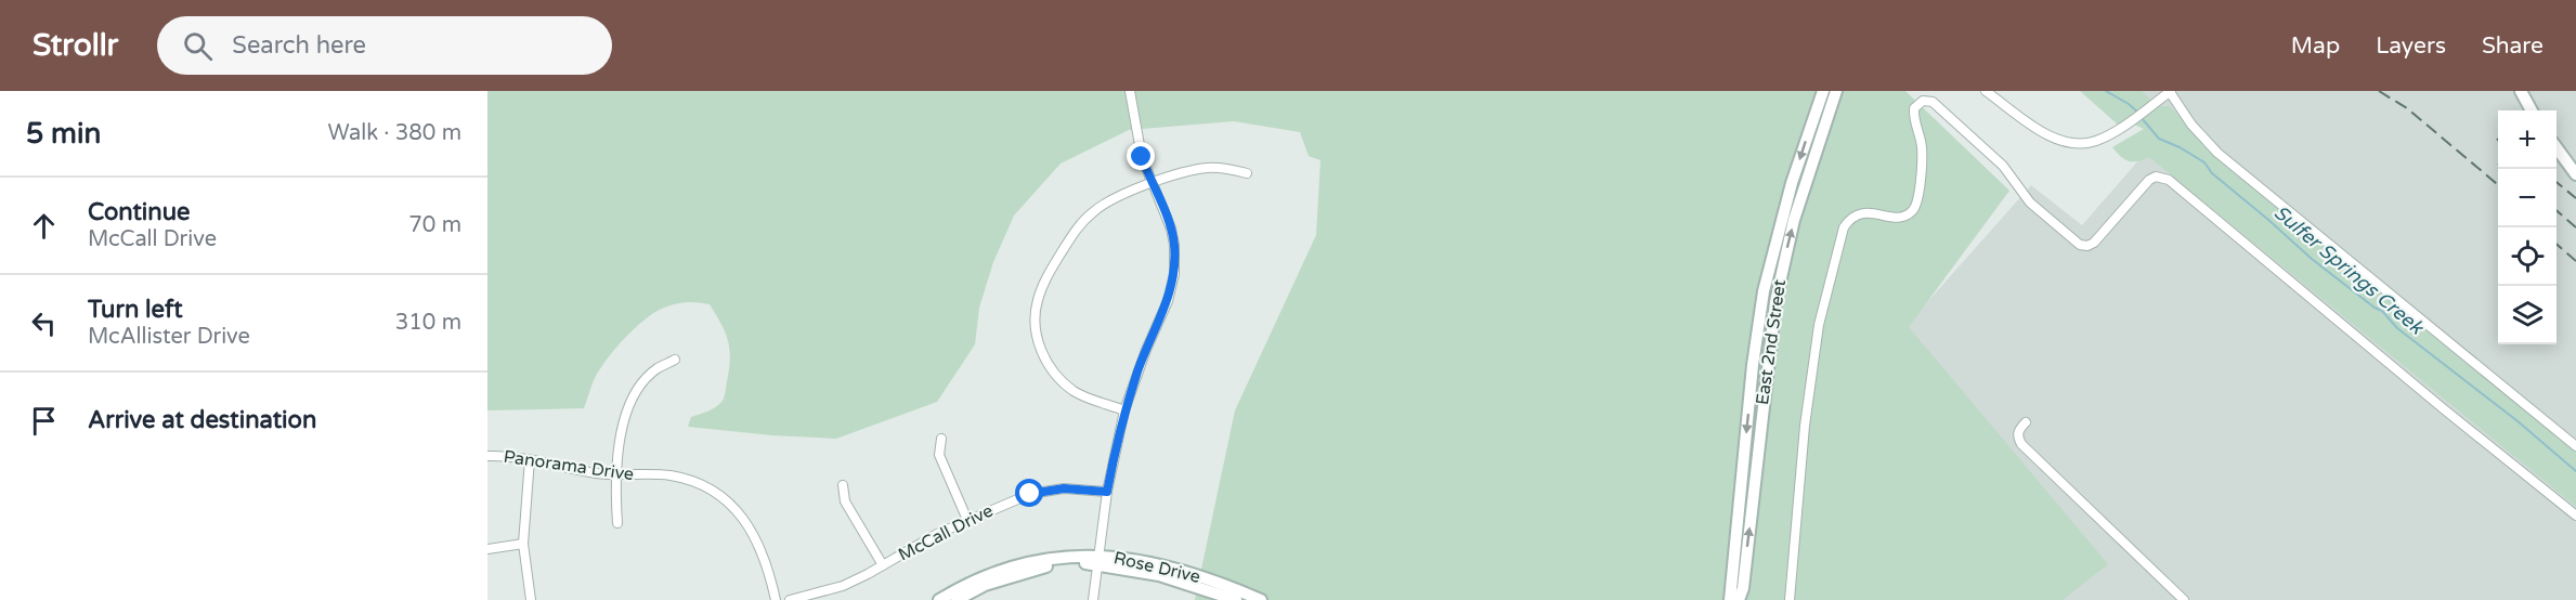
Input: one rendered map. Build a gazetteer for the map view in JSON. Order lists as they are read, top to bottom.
{
  "streets": {
    "main road": ["East 2nd Street", "Rose Drive"],
    "street": ["Panorama Drive", "McCall Drive"]
  },
  "water": ["Sulfer Springs Creek"],
  "page": {
    "header": "Strollr",
    "search": "Search here",
    "nav": ["Map", "Layers", "Share"],
    "heading": ["5 min", "Walk · 380 m"],
    "map_buttons": ["+", "−"],
    "list": [
      ["Continue", "McCall Drive", "70 m"],
      ["Turn left", "McAllister Drive", "310 m"],
      "Arrive at destination"
    ]
  }
}
